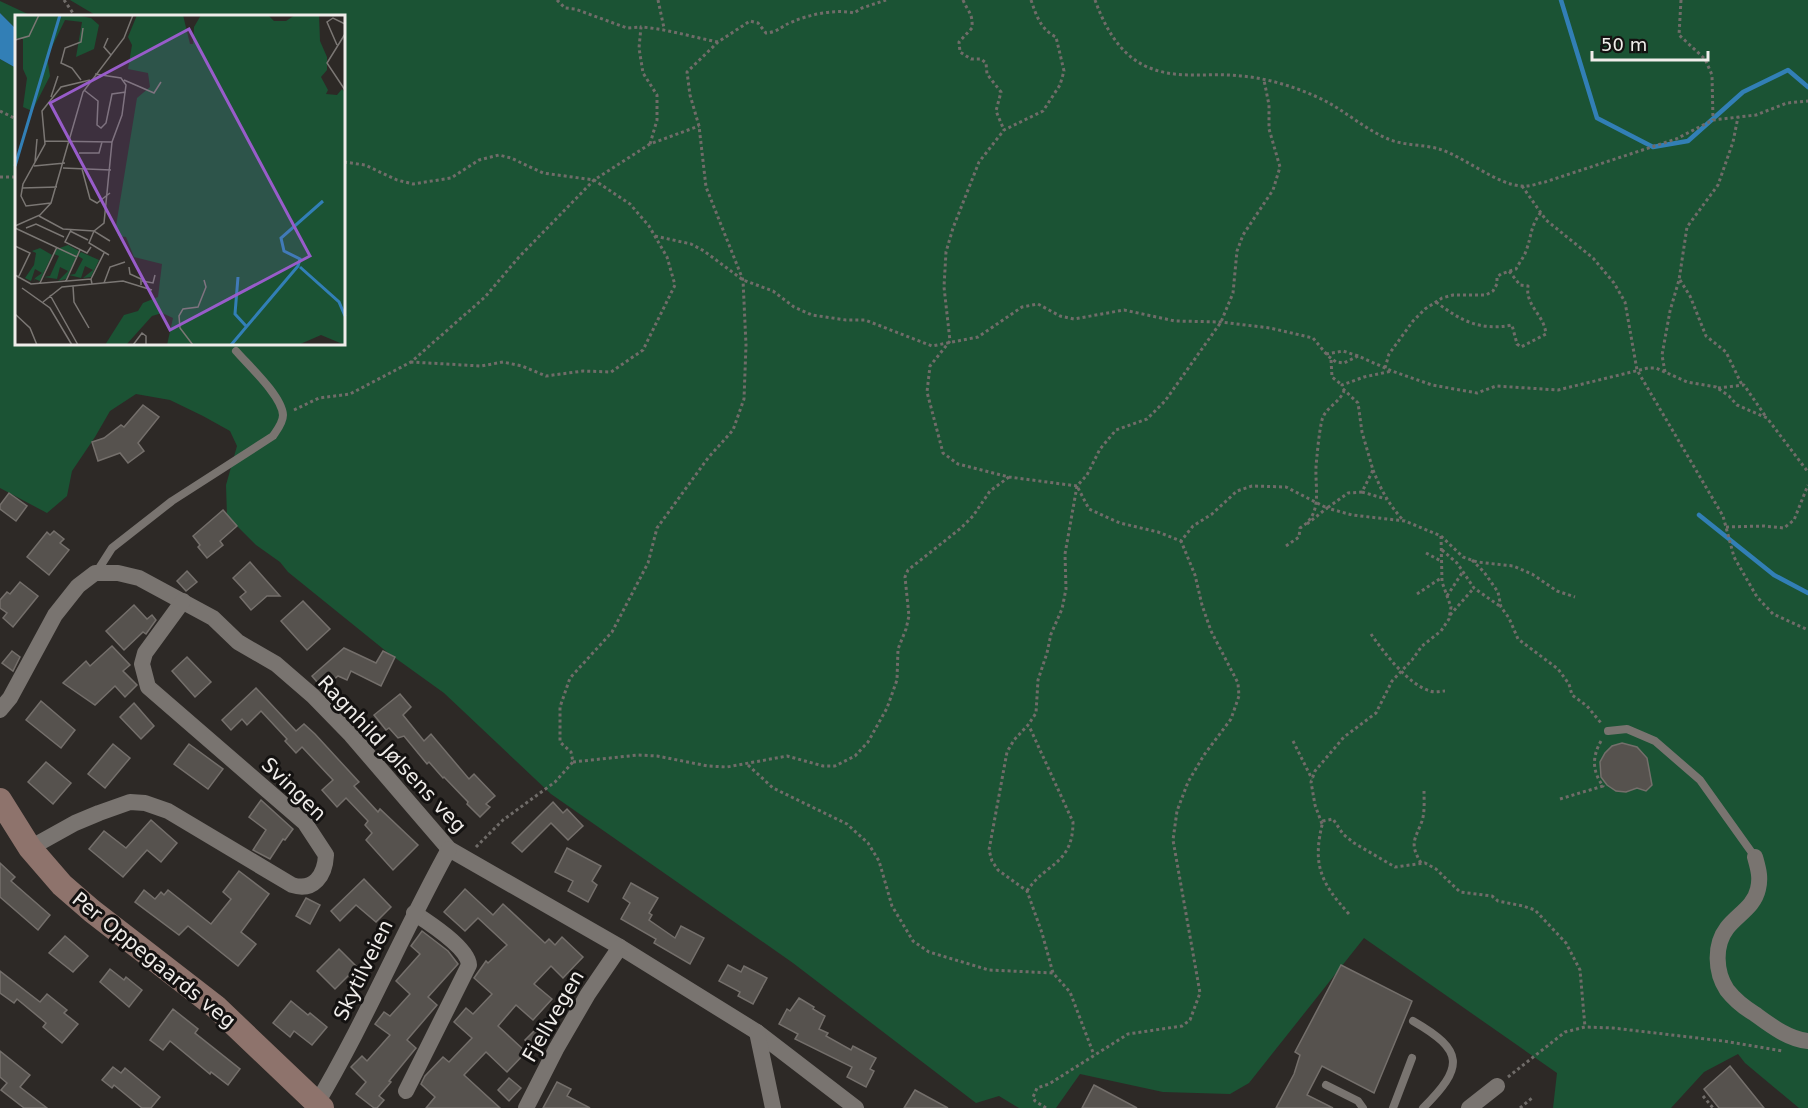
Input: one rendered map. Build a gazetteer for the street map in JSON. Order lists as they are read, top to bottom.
{
  "streets": {
    "street": [
      "Ragnhild Jølsens veg",
      "Svingen",
      "Per Oppegaards veg",
      "Skytilveien",
      "Fjellvegen"
    ]
  },
  "crossings": [
    ["Ragnhild Jølsens veg", "Svingen"],
    ["Ragnhild Jølsens veg", "Skytilveien"],
    ["Ragnhild Jølsens veg", "Fjellvegen"],
    ["Svingen", "Per Oppegaards veg"],
    ["Per Oppegaards veg", "Skytilveien"]
  ],
  "scale_bar": "50 m"
}
